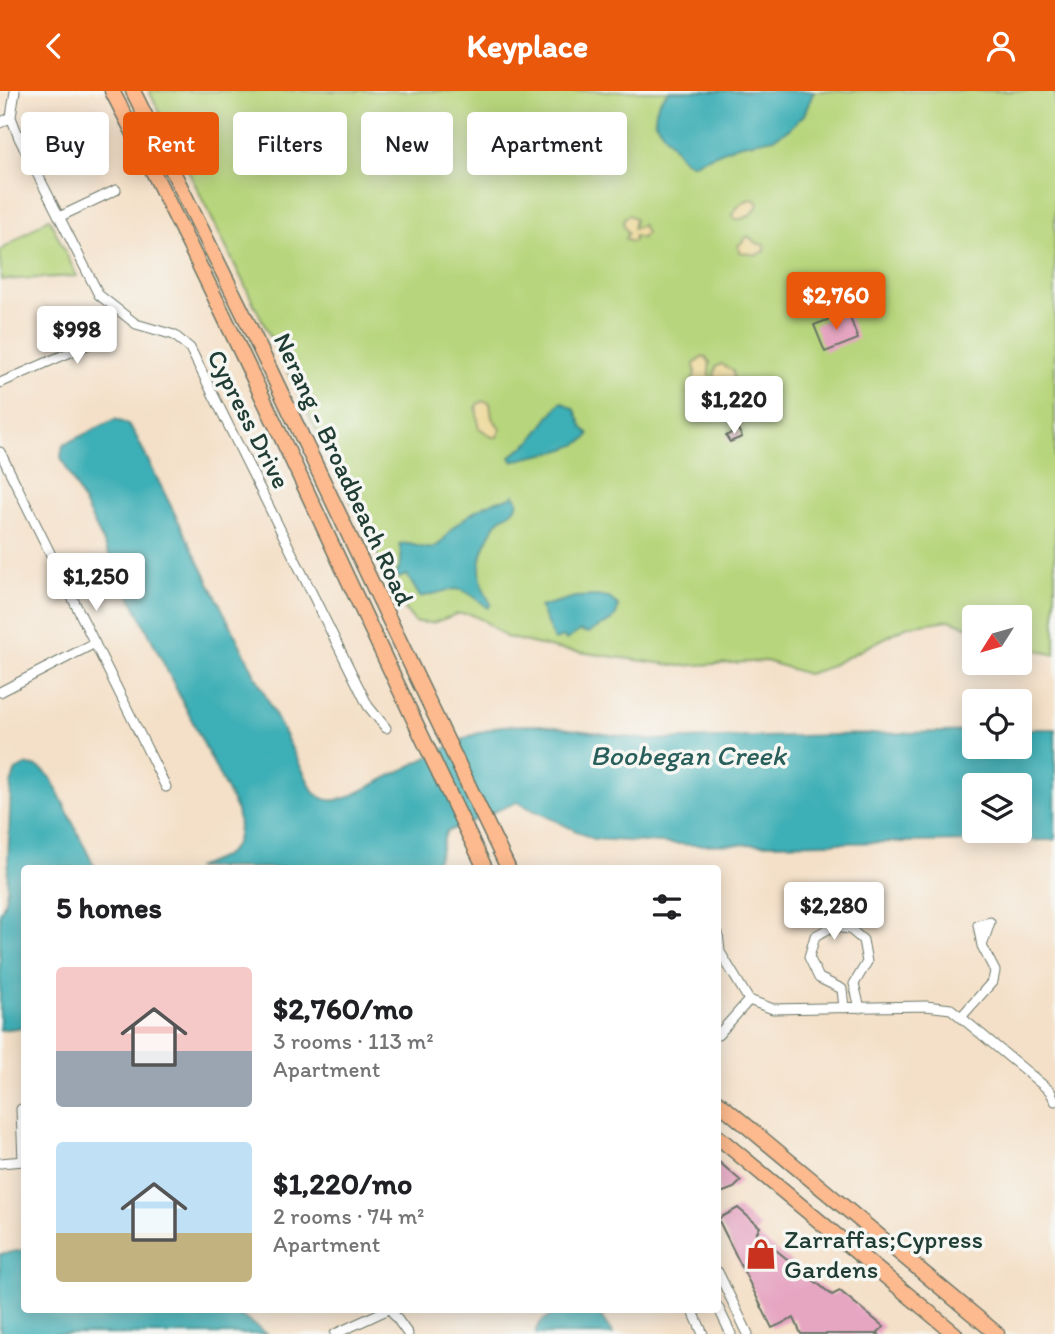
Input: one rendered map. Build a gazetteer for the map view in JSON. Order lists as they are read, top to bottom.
{
  "streets": {
    "main road": ["Nerang - Broadbeach Road"],
    "street": ["Cypress Drive"]
  },
  "water": ["Boobegan Creek"],
  "places": {
    "shop": ["Zarraffas;Cypress Gardens"]
  },
  "north": "bottom left",
  "page": {
    "header": "Keyplace",
    "chip": [
      "Buy",
      "Rent",
      "Filters",
      "New",
      "Apartment"
    ],
    "price": [
      "$2,760",
      "$998",
      "$1,220",
      "$1,250",
      "$2,280"
    ],
    "heading": "5 homes",
    "list": [
      {
        "name": "$2,760/mo",
        "note": "3 rooms · 113 m² · Apartment"
      },
      {
        "name": "$1,220/mo",
        "note": "2 rooms · 74 m² · Apartment"
      }
    ]
  }
}
